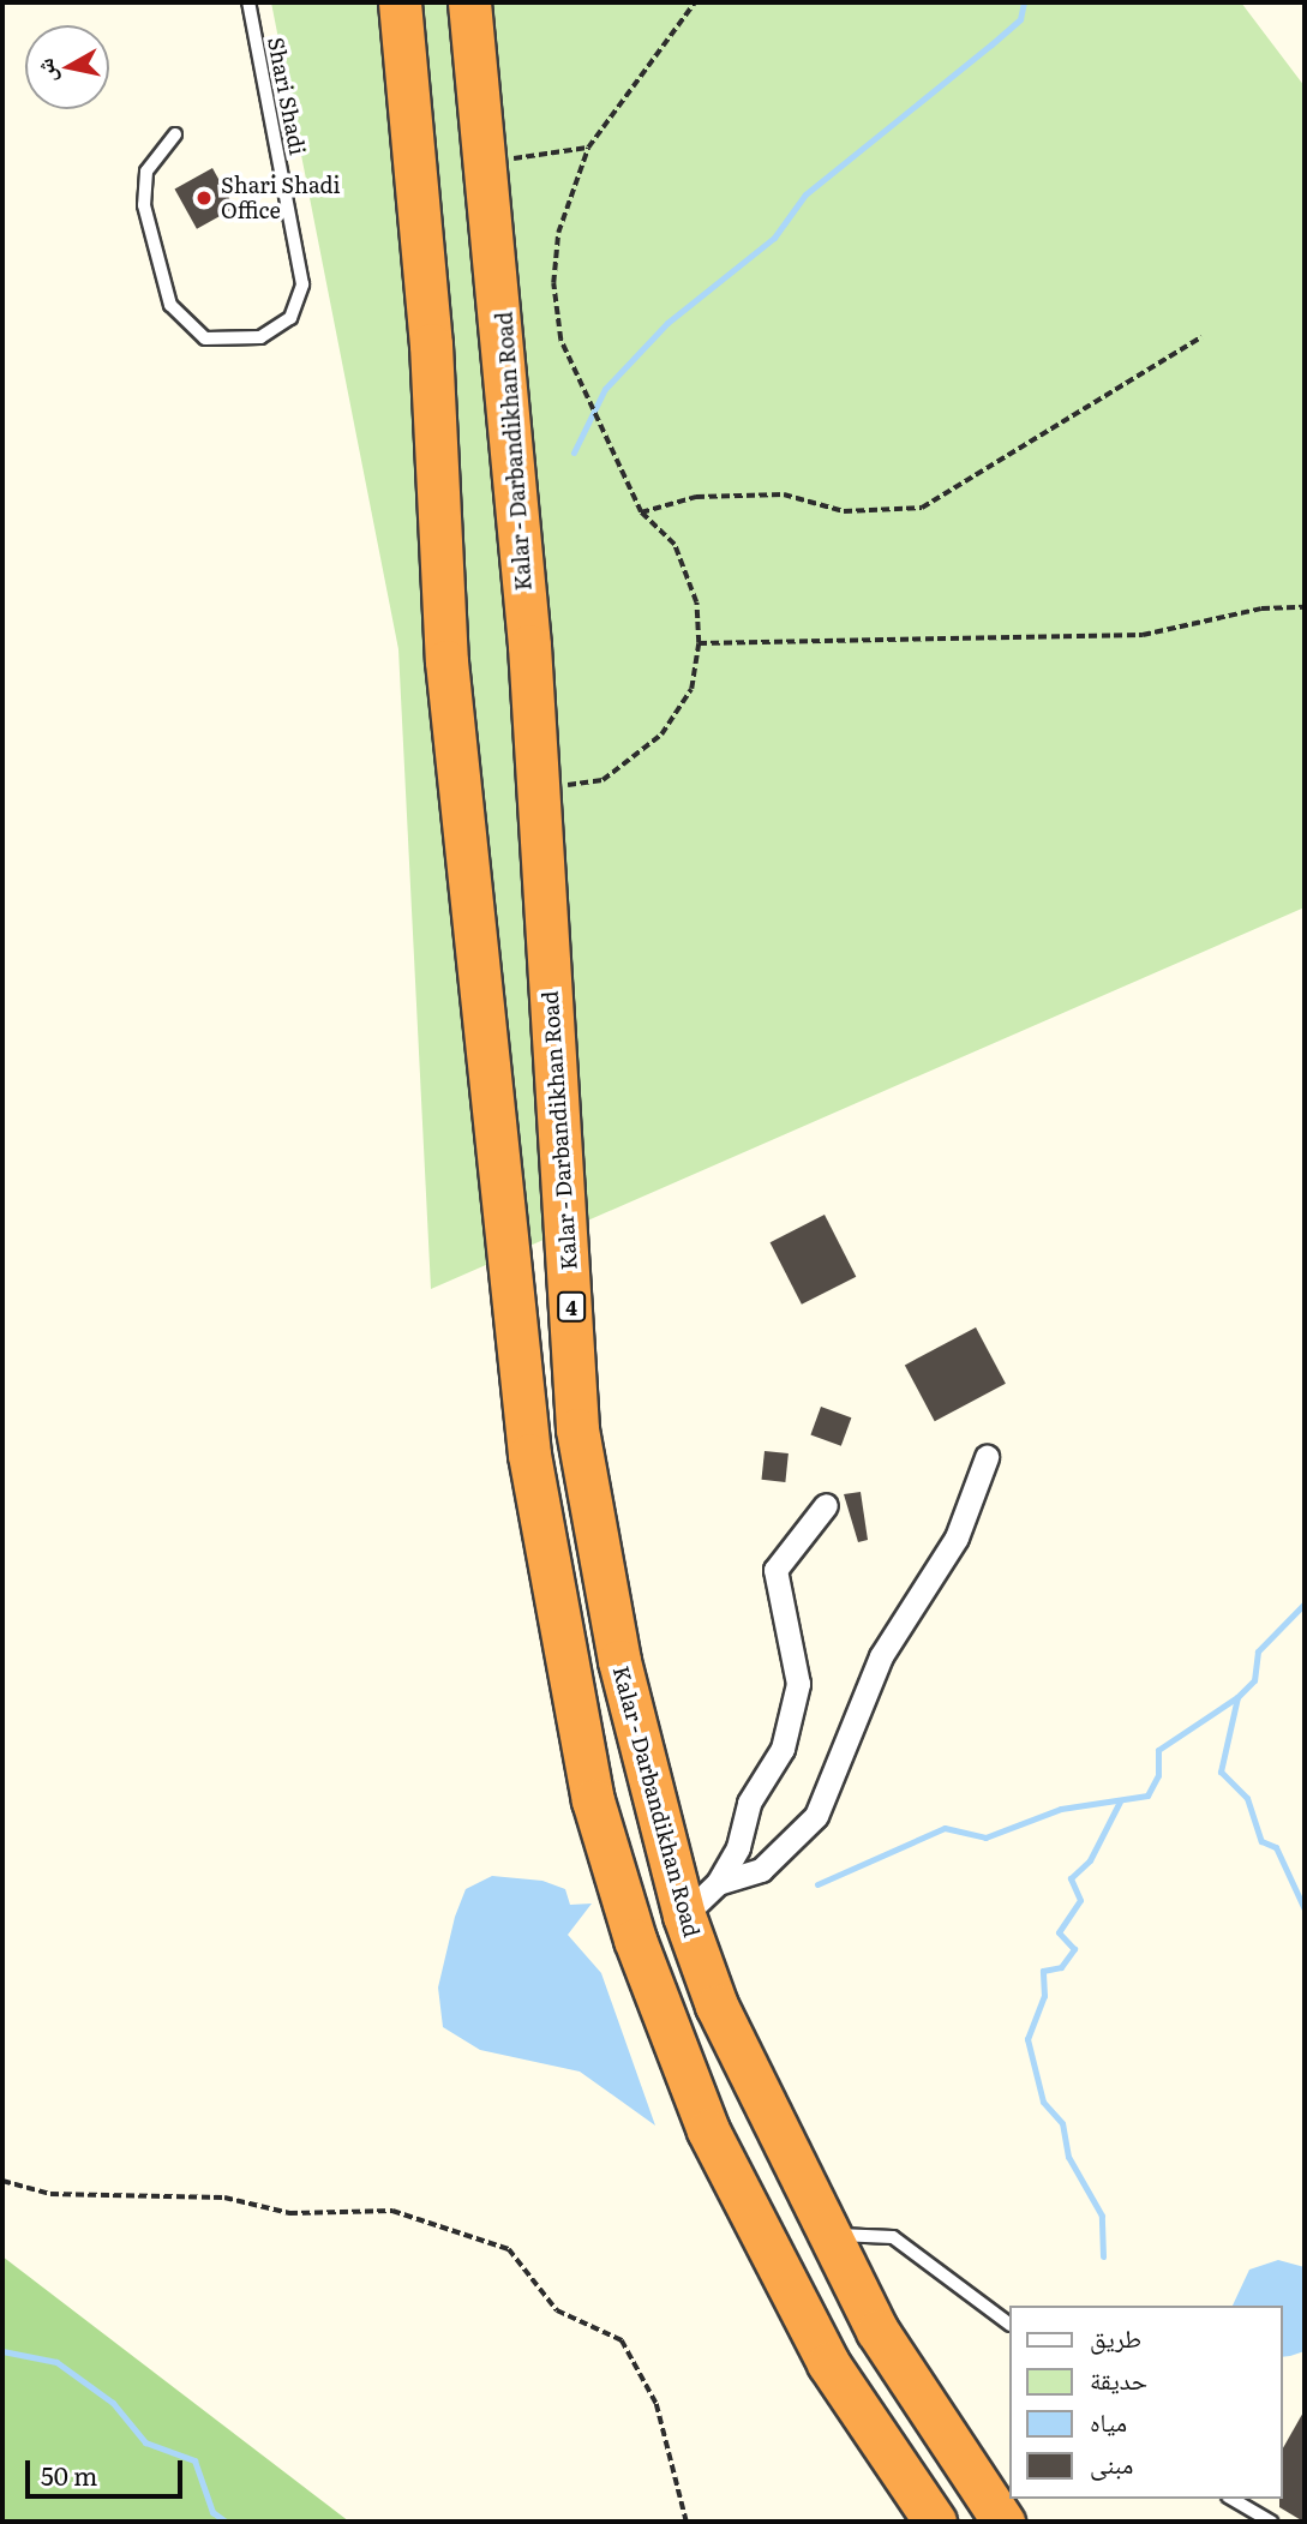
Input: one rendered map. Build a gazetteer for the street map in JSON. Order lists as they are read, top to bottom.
{
  "streets": {
    "highway": ["Kalar - Darbandikhan Road", "4"],
    "lane": ["Shari Shadi"]
  },
  "places": ["Shari Shadi Office"],
  "legend": [
    "طريق",
    "حديقة",
    "مياه",
    "مبنى"
  ],
  "scale_bar": "50 m",
  "north": "left"
}
